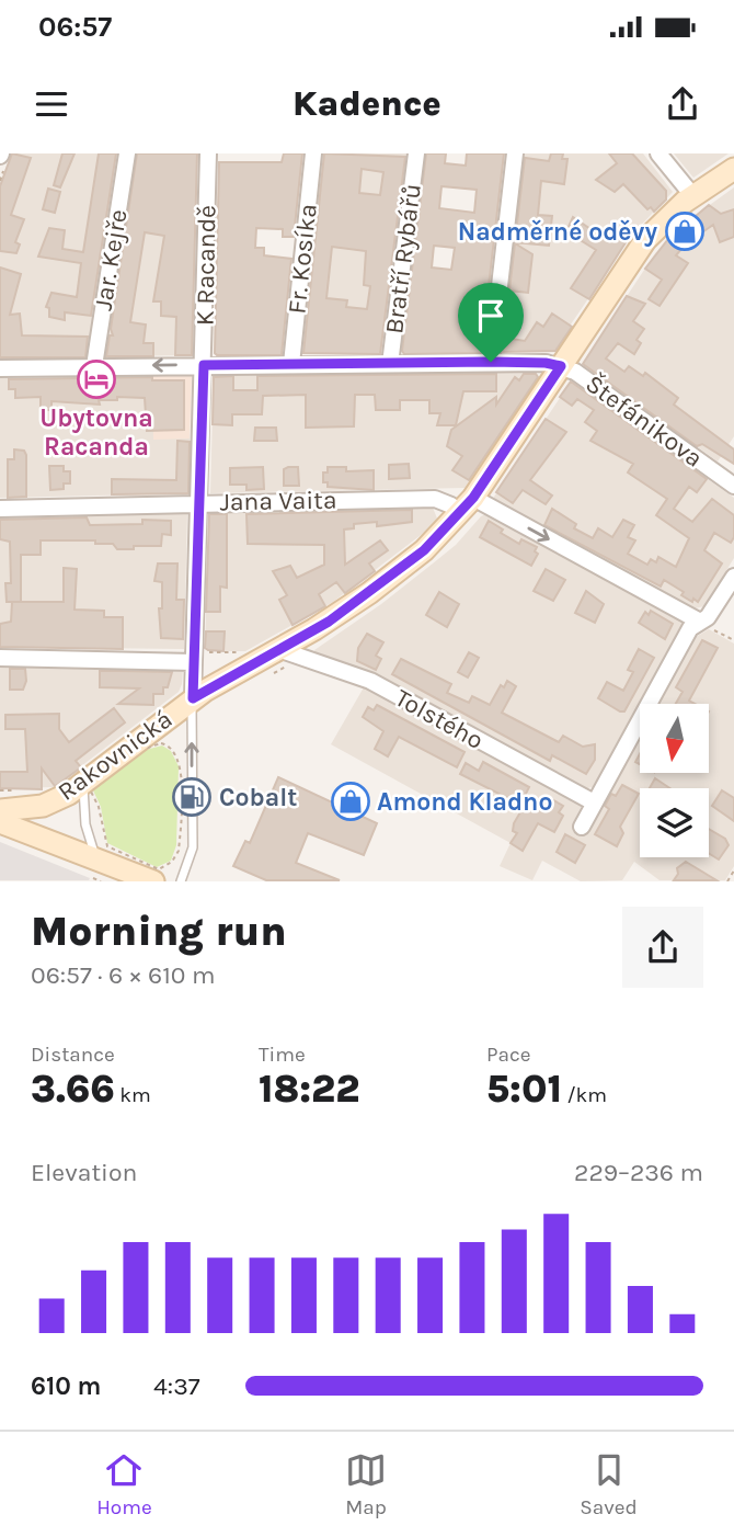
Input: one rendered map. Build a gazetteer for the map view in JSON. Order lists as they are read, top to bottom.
{
  "streets": {
    "main road": ["Rakovnická"],
    "street": [
      "Fr. Kosíka",
      "Bratří Rybářů",
      "Jar. Kejře",
      "K Racandě",
      "Štefánikova",
      "Jana Vaita",
      "Tolstého"
    ]
  },
  "crossings": [
    ["Fr. Kosíka", "Štefánikova"],
    ["Bratří Rybářů", "Štefánikova"],
    ["Jar. Kejře", "Štefánikova"],
    ["K Racandě", "Štefánikova"],
    ["K Racandě", "Jana Vaita"],
    ["K Racandě", "Rakovnická"],
    ["Štefánikova", "Rakovnická"],
    ["Jana Vaita", "Rakovnická"],
    ["Tolstého", "Rakovnická"]
  ],
  "places": {
    "shop": ["Nadměrné oděvy", "Amond Kladno"],
    "hotel": ["Ubytovna Racanda"],
    "fuel station": ["Cobalt"]
  },
  "north": "bottom",
  "page": {
    "status": "06:57",
    "header": "Kadence",
    "heading": ["Morning run", "06:57 · 6 × 610 m"],
    "stats": [
      ["Distance", "3.66 km"],
      ["Time", "18:22"],
      ["Pace", "5:01 /km"]
    ],
    "chart": ["Elevation", "229–236 m"],
    "list": [
      {
        "name": "610 m",
        "note": "4:37"
      }
    ],
    "tabs": ["Home", "Map", "Saved"]
  }
}
